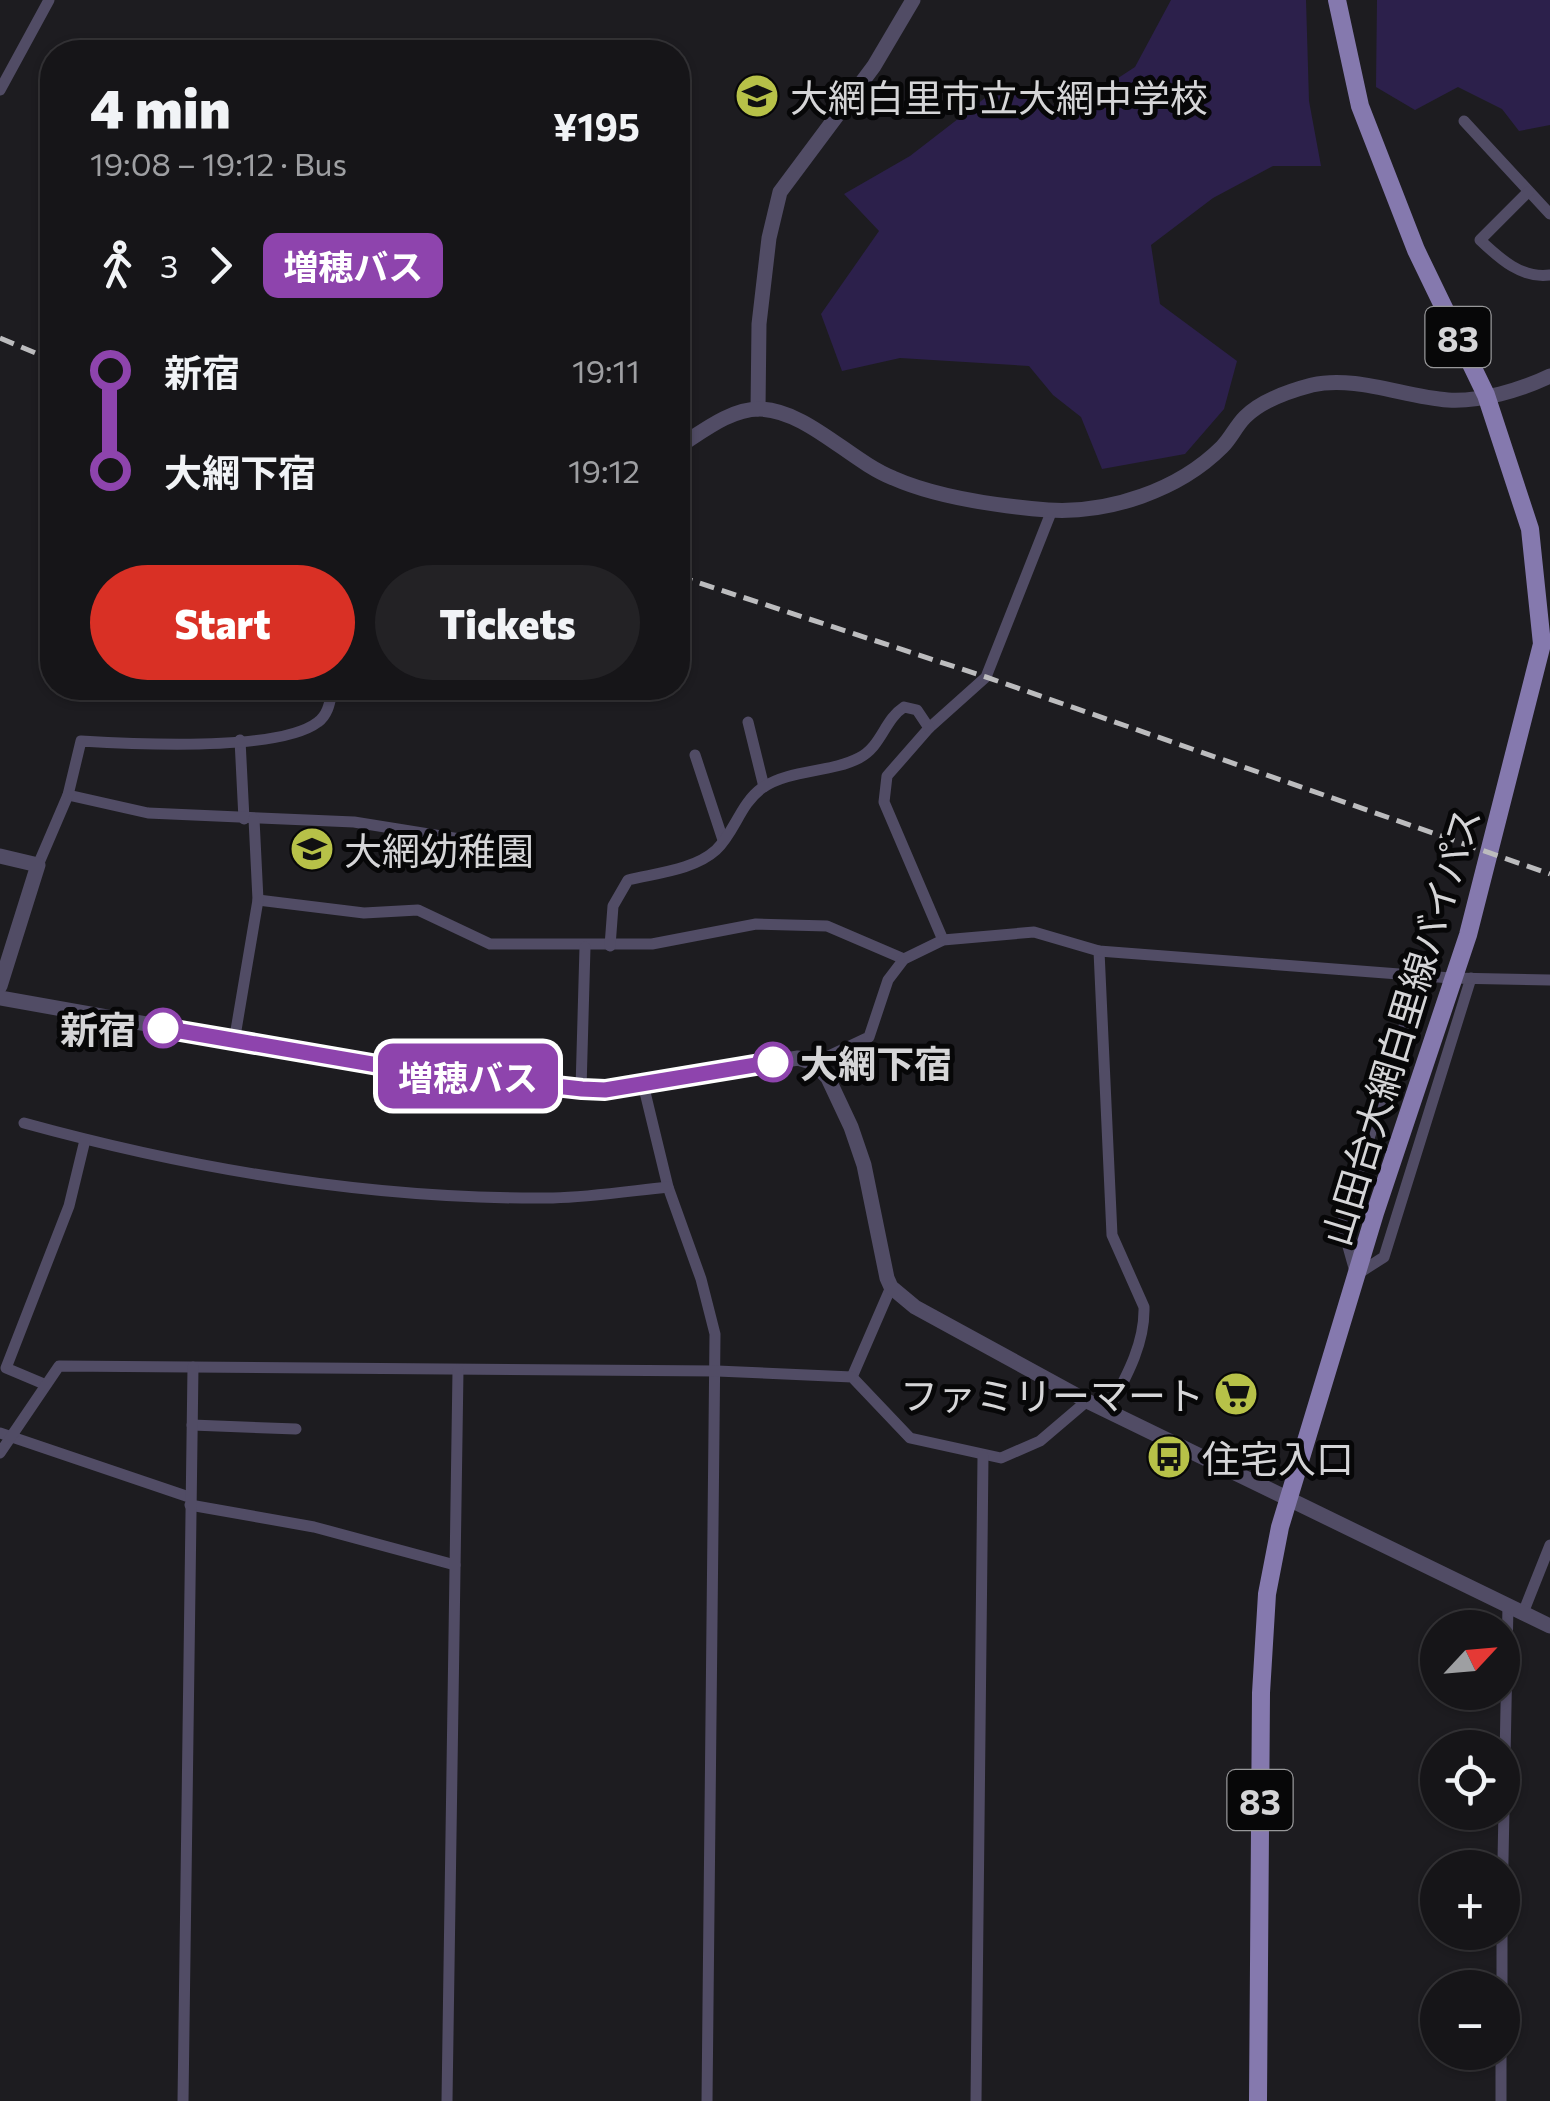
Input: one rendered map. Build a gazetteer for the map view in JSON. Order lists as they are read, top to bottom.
{
  "streets": {
    "main road": ["83", "山田台大網白里線バイパス"]
  },
  "places": {
    "school or university": ["大網白里市立大網中学校", "大網幼稚園"],
    "other": ["新宿", "大網下宿"],
    "supermarket": ["ファミリーマート"],
    "bus stop": ["住宅入口"]
  },
  "lines": ["bus line 増穂バス"],
  "north": "top right",
  "page": {
    "on_map": "増穂バス",
    "heading": ["4 min", "19:08 – 19:12 · Bus", "¥195"],
    "legs": ["3", "増穂バス"],
    "list": [
      {
        "name": "新宿",
        "value": "19:11"
      },
      {
        "name": "大網下宿",
        "value": "19:12"
      }
    ],
    "buttons": ["Start", "Tickets"],
    "map_buttons": ["+", "−"]
  }
}
